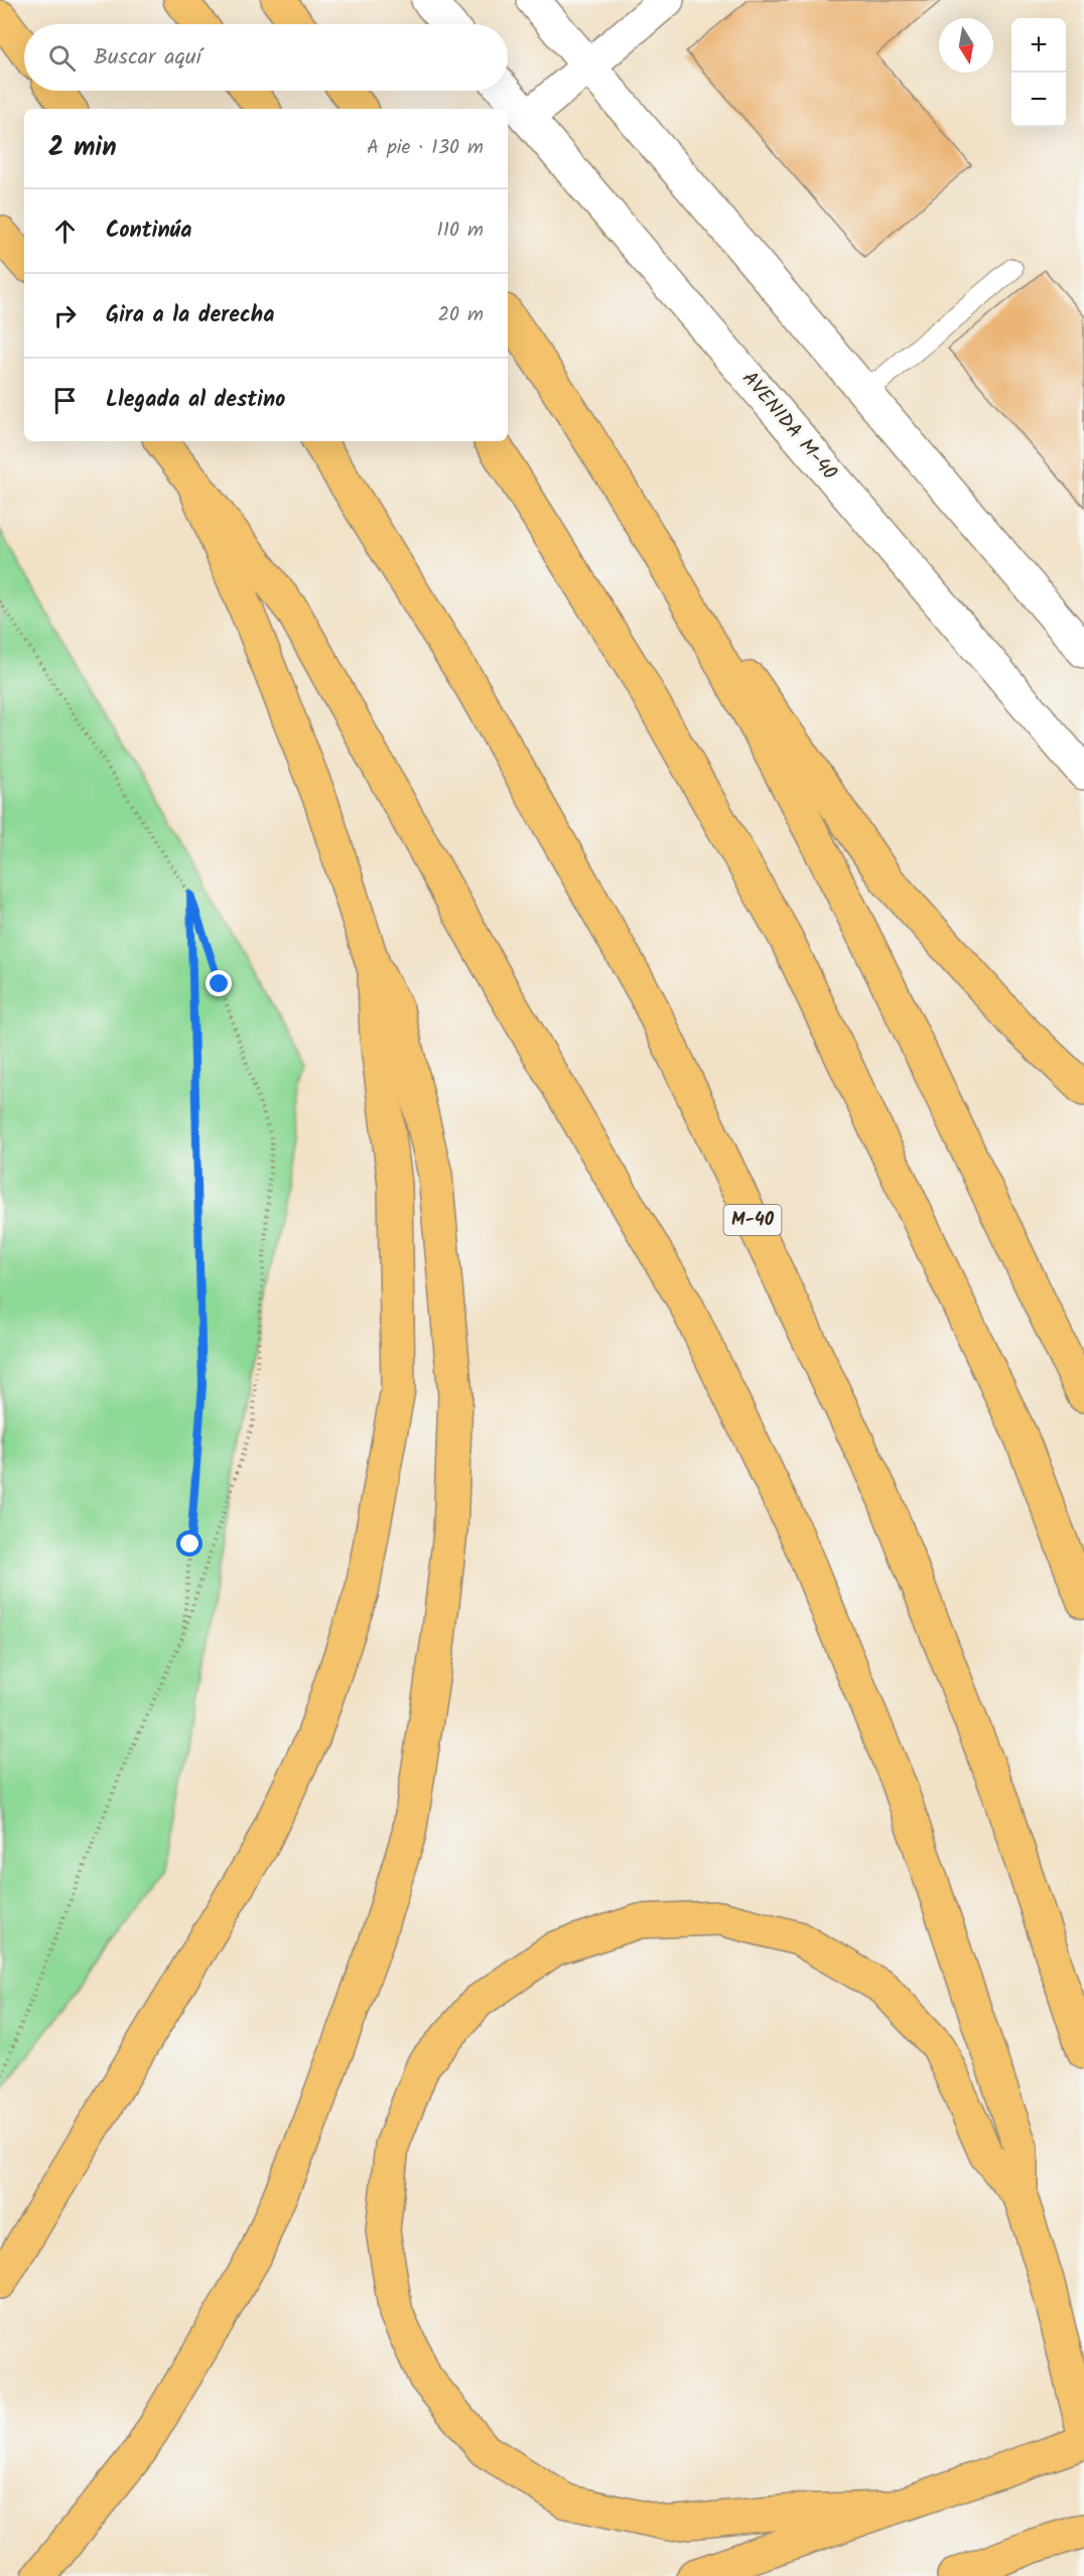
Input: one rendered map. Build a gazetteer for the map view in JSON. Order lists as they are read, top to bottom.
{
  "streets": {
    "highway": ["M-40"],
    "street": ["AVENIDA M-40"]
  },
  "north": "bottom",
  "page": {
    "map_buttons": ["+", "−"],
    "search": "Buscar aquí",
    "heading": ["2 min", "A pie · 130 m"],
    "list": [
      ["Continúa", "110 m"],
      ["Gira a la derecha", "20 m"],
      "Llegada al destino"
    ]
  }
}
